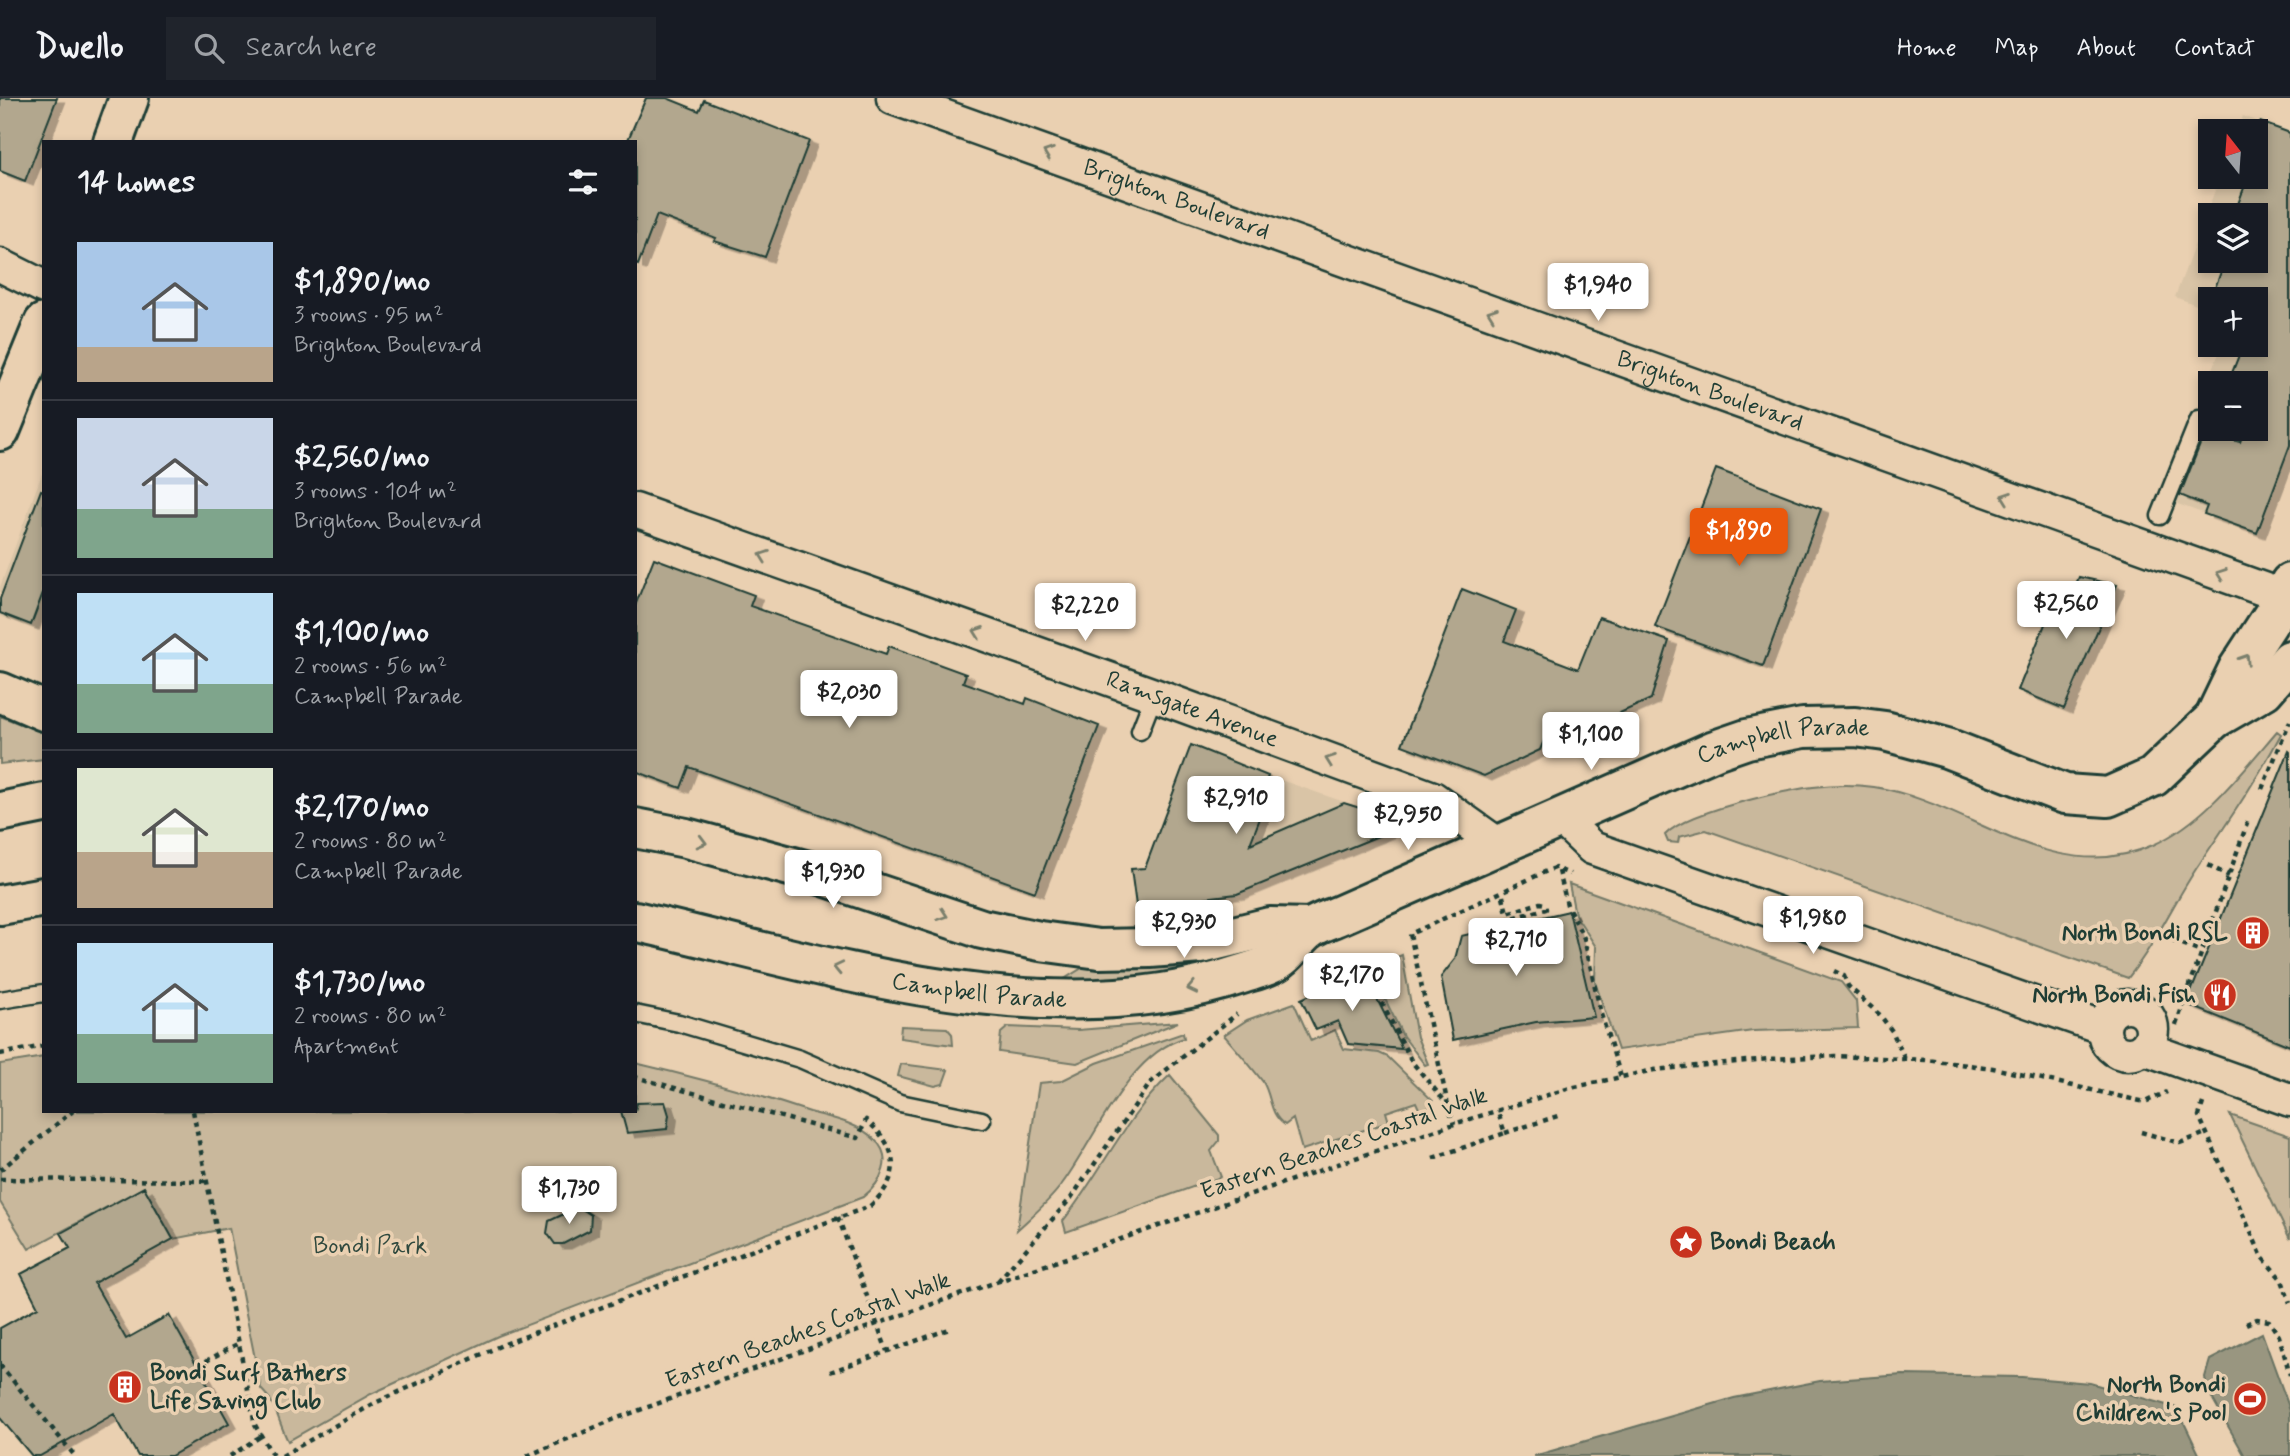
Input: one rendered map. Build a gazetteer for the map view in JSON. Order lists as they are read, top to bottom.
{
  "streets": {
    "street": ["Brighton Boulevard", "Ramsgate Avenue", "Campbell Parade"],
    "path": ["Eastern Beaches Coastal Walk"]
  },
  "crossings": [
    ["Brighton Boulevard", "Campbell Parade"],
    ["Ramsgate Avenue", "Campbell Parade"]
  ],
  "one_way": ["Brighton Boulevard", "Ramsgate Avenue"],
  "parks": ["Bondi Park"],
  "places": {
    "building": ["North Bondi RSL", "Bondi Surf Bathers Life Saving Club"],
    "restaurant": ["North Bondi Fish"],
    "place": ["Bondi Beach"],
    "sports": ["North Bondi Children's Pool"]
  },
  "north": "top",
  "page": {
    "header": "Dwello",
    "search": "Search here",
    "nav": [
      "Home",
      "Map",
      "About",
      "Contact"
    ],
    "map_buttons": ["+", "−"],
    "heading": "14 homes",
    "list": [
      {
        "name": "$1,890/mo",
        "note": "3 rooms · 95 m² · Brighton Boulevard"
      },
      {
        "name": "$2,560/mo",
        "note": "3 rooms · 104 m² · Brighton Boulevard"
      },
      {
        "name": "$1,100/mo",
        "note": "2 rooms · 56 m² · Campbell Parade"
      },
      {
        "name": "$2,170/mo",
        "note": "2 rooms · 80 m² · Campbell Parade"
      },
      {
        "name": "$1,730/mo",
        "note": "2 rooms · 80 m² · Apartment"
      }
    ],
    "price": [
      "$1,940",
      "$1,890",
      "$2,560",
      "$2,220",
      "$2,030",
      "$1,100",
      "$2,910",
      "$2,950",
      "$1,930",
      "$1,980",
      "$2,930",
      "$2,710",
      "$2,170",
      "$1,730"
    ]
  }
}
